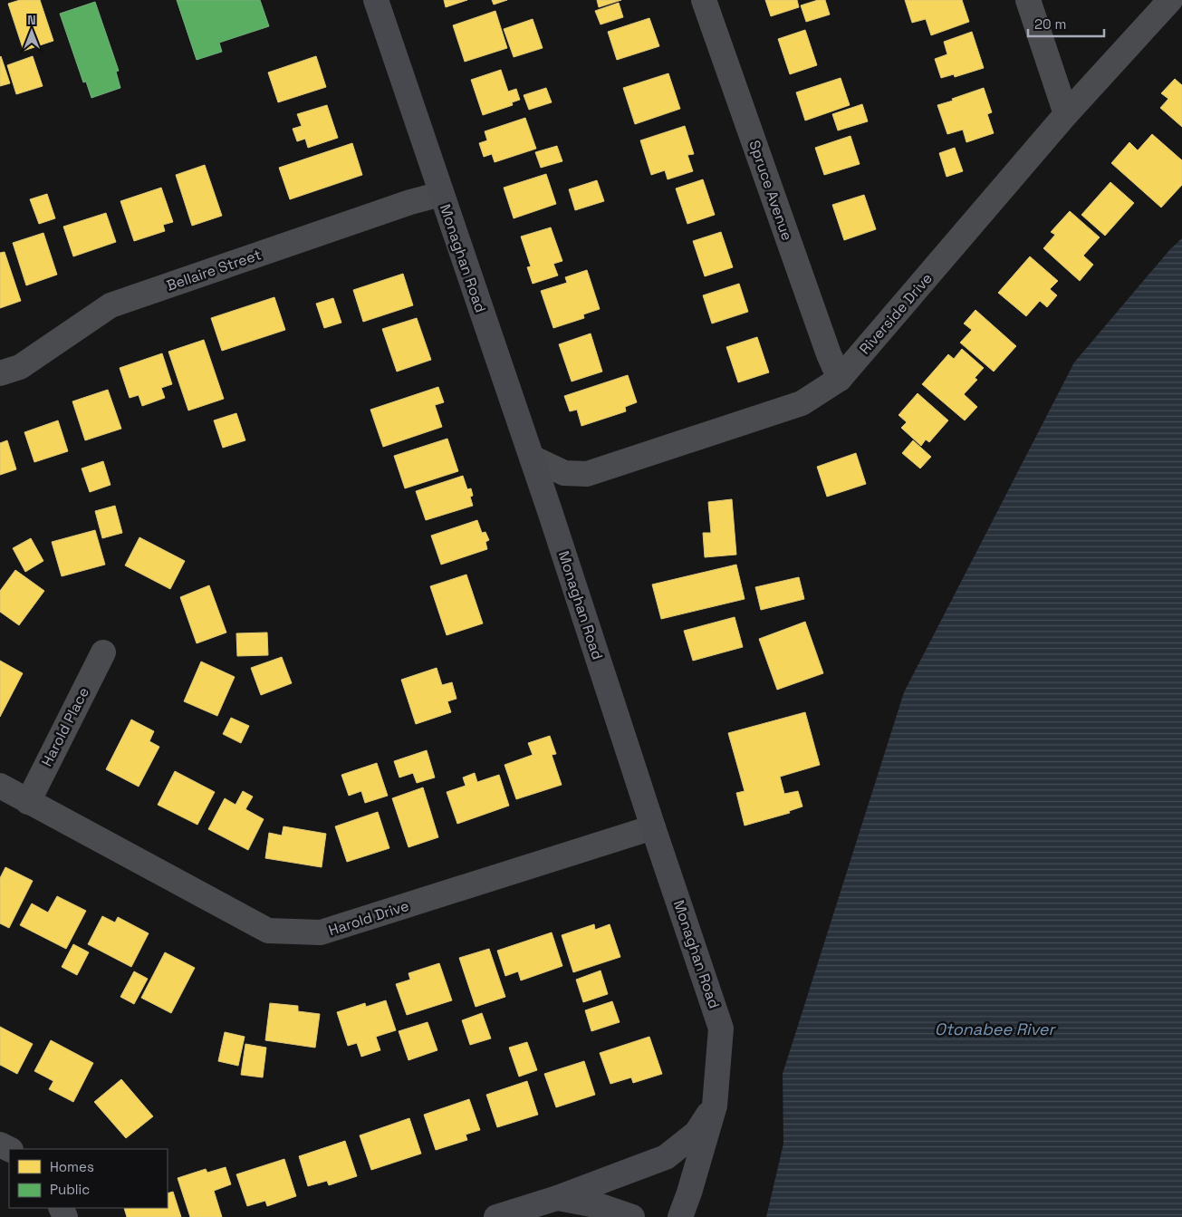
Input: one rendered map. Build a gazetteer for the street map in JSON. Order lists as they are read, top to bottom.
{
  "streets": {
    "street": [
      "Spruce Avenue",
      "Monaghan Road",
      "Bellaire Street",
      "Riverside Drive",
      "Harold Place",
      "Harold Drive"
    ]
  },
  "crossings": [
    ["Spruce Avenue", "Riverside Drive"],
    ["Monaghan Road", "Bellaire Street"],
    ["Monaghan Road", "Riverside Drive"],
    ["Monaghan Road", "Harold Drive"],
    ["Harold Place", "Harold Drive"]
  ],
  "water": ["Otonabee River"],
  "legend": ["Homes", "Public"],
  "scale_bar": "20 m",
  "north": "top"
}
